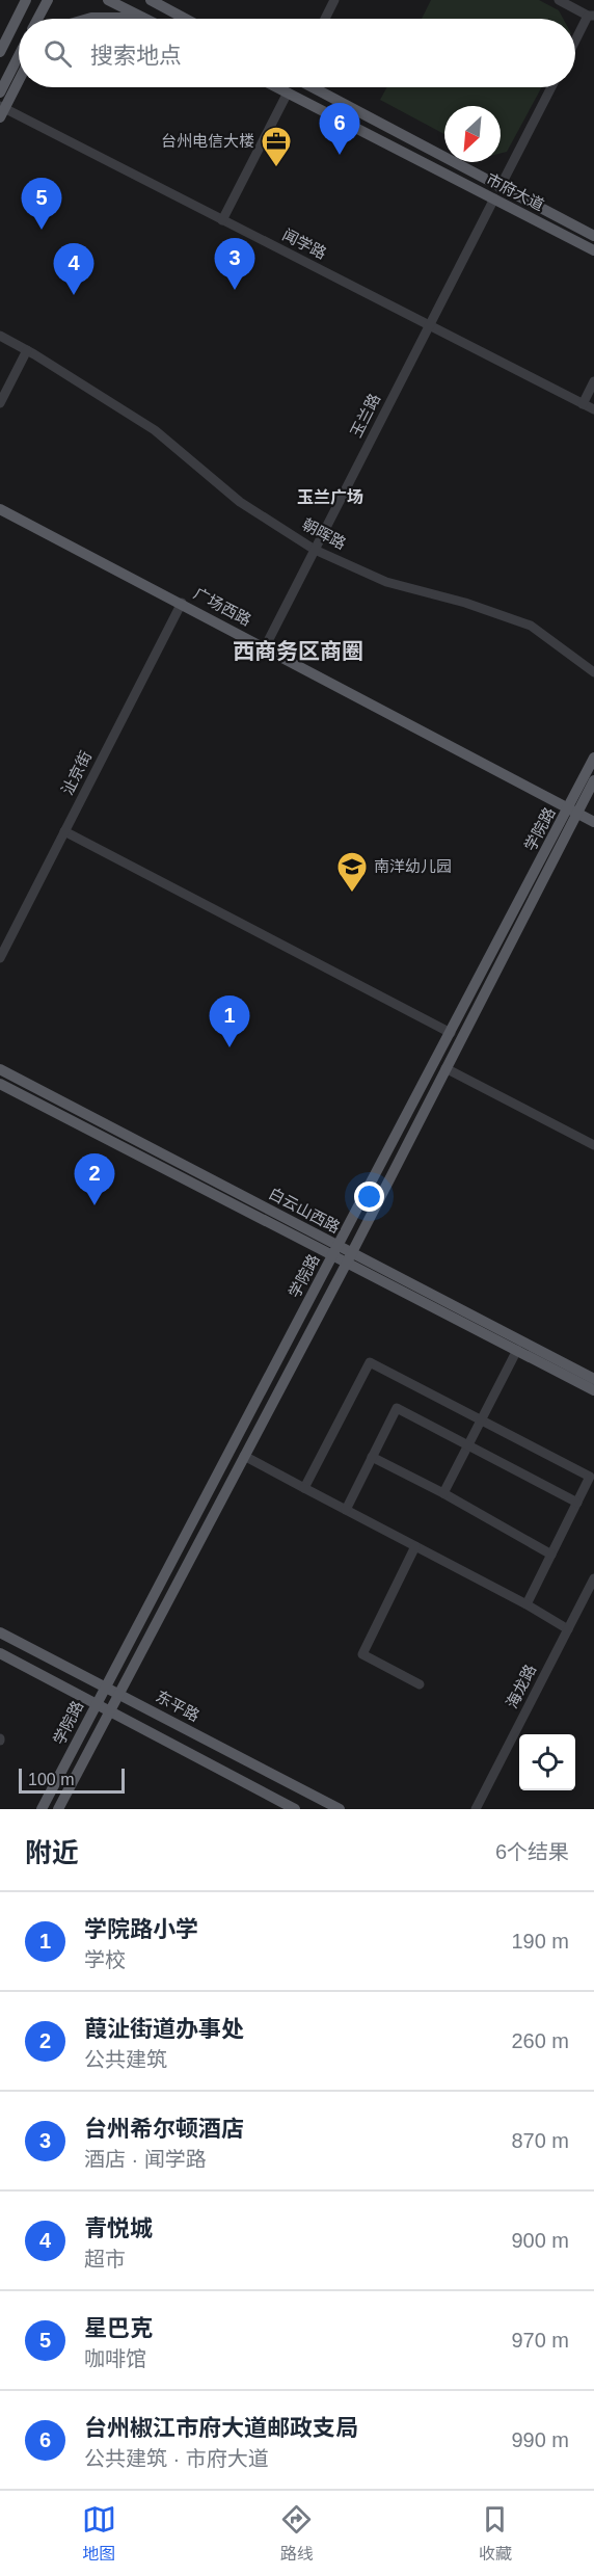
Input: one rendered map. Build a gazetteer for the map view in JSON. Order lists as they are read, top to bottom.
{
  "streets": {
    "main road": [
      "市府大道",
      "广场西路",
      "学院路",
      "白云山西路",
      "东平路"
    ],
    "street": [
      "闻学路",
      "玉兰路",
      "朝晖路",
      "沚京街",
      "海龙路"
    ]
  },
  "crossings": [
    ["市府大道", "玉兰路"],
    ["闻学路", "玉兰路"],
    ["玉兰路", "朝晖路"],
    ["玉兰路", "广场西路"],
    ["广场西路", "沚京街"],
    ["广场西路", "学院路"],
    ["学院路", "白云山西路"],
    ["学院路", "东平路"]
  ],
  "districts": ["玉兰广场", "西商务区商圈"],
  "places": {
    "office": ["台州电信大楼"],
    "school or university": ["南洋幼儿园"]
  },
  "scale_bar": "100 m",
  "north": "bottom left",
  "page": {
    "search": "搜索地点",
    "pins": [
      "6",
      "5",
      "3",
      "4",
      "1",
      "2"
    ],
    "scale": "100 m",
    "heading": ["附近", "6个结果"],
    "list": [
      {
        "mark": "1",
        "name": "学院路小学",
        "note": "学校",
        "value": "190 m"
      },
      {
        "mark": "2",
        "name": "葭沚街道办事处",
        "note": "公共建筑",
        "value": "260 m"
      },
      {
        "mark": "3",
        "name": "台州希尔顿酒店",
        "note": "酒店 · 闻学路",
        "value": "870 m"
      },
      {
        "mark": "4",
        "name": "青悦城",
        "note": "超市",
        "value": "900 m"
      },
      {
        "mark": "5",
        "name": "星巴克",
        "note": "咖啡馆",
        "value": "970 m"
      },
      {
        "mark": "6",
        "name": "台州椒江市府大道邮政支局",
        "note": "公共建筑 · 市府大道",
        "value": "990 m"
      }
    ],
    "nav": ["地图", "路线", "收藏"]
  }
}
